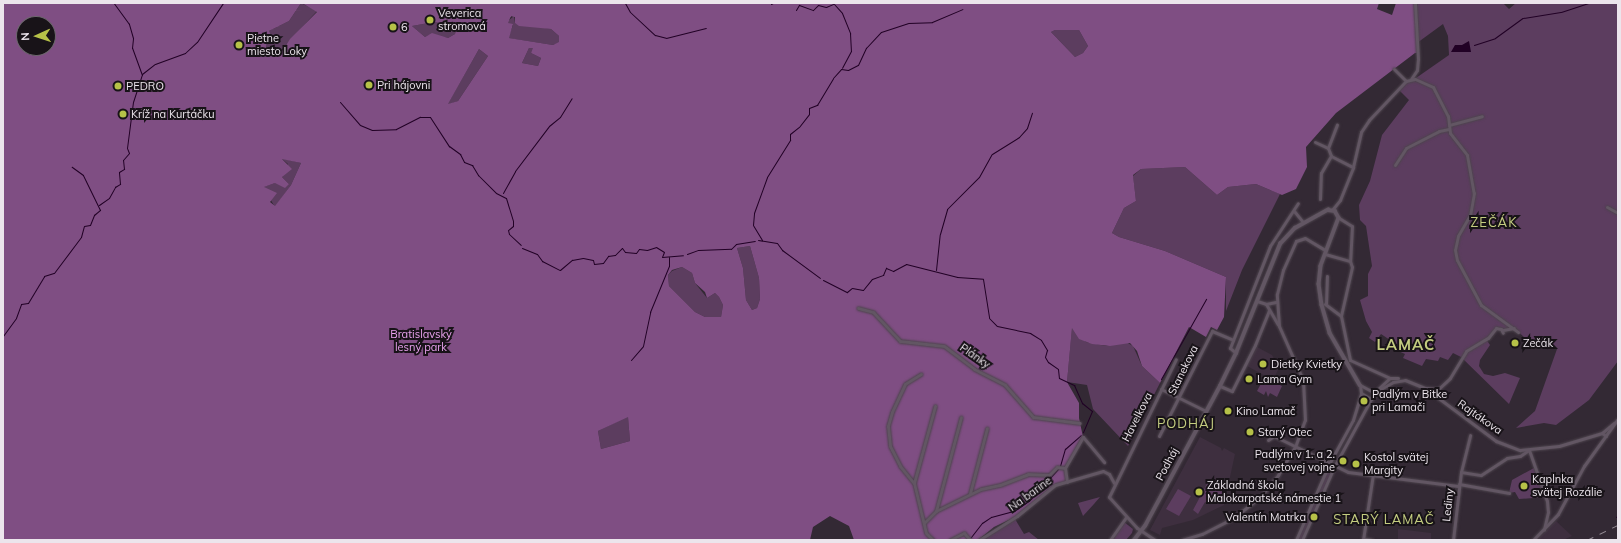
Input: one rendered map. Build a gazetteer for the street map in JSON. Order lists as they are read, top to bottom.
{
  "streets": {
    "street": [
      "Plánky",
      "Stanekova",
      "Havelkova",
      "Rajtákova",
      "Podháj",
      "Na barine",
      "Lediny"
    ]
  },
  "crossings": [
    ["Havelkova", "Na barine"]
  ],
  "districts": [
    "ZEČÁK",
    "LAMAČ",
    "PODHÁJ",
    "STARÝ LAMAČ"
  ],
  "parks": ["Bratislavský lesný park"],
  "places": [
    "Veverica stromová",
    "6",
    "Pietne miesto Loky",
    "Pri hájovni",
    "PEDRO",
    "Kríž na Kurtáčku",
    "Zečák",
    "Dietky Kvietky",
    "Lama Gym",
    "Padlým v Bitke pri Lamači",
    "Kino Lamač",
    "Starý Otec",
    "Padlým v 1. a 2. svetovej vojne",
    "Kostol svätej Margity",
    "Kaplnka svätej Rozálie",
    "Základná škola Malokarpatské námestie 1",
    "Valentín Matrka"
  ],
  "north": "left"
}
